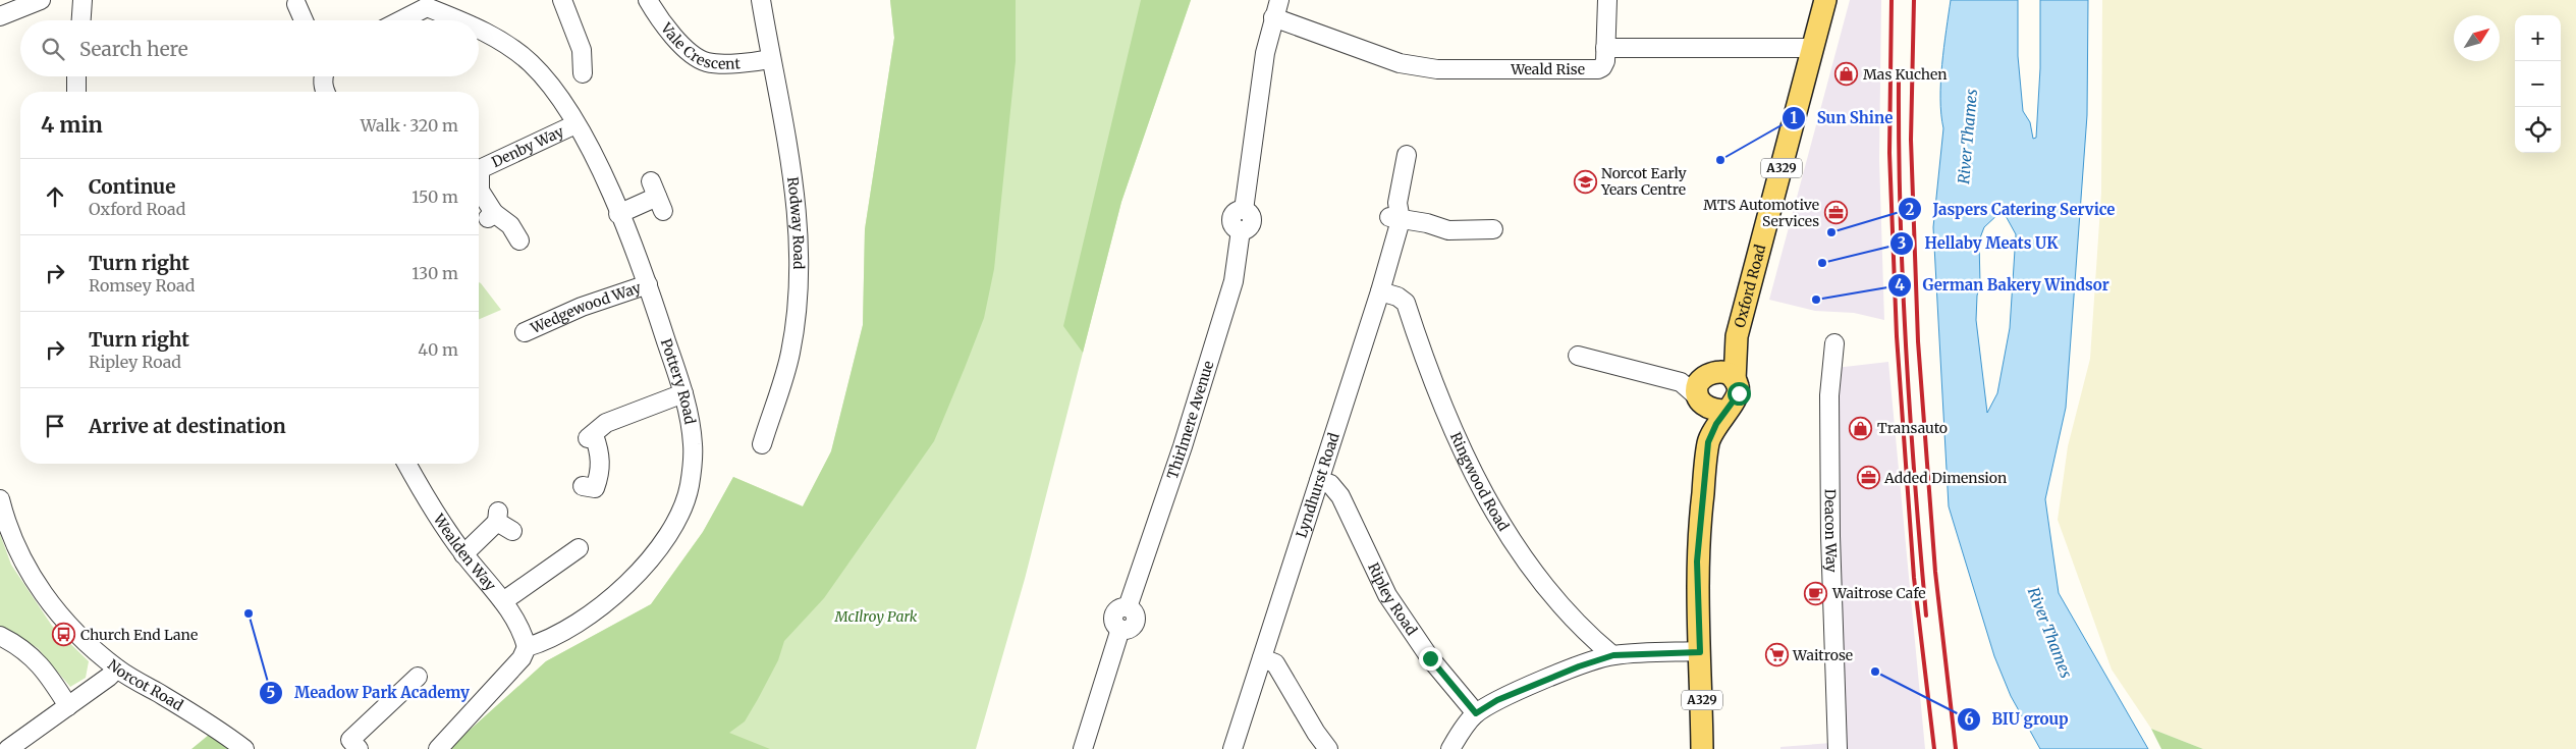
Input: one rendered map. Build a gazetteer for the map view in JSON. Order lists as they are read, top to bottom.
{
  "streets": {
    "main road": ["A329", "Oxford Road"],
    "street": [
      "Vale Crescent",
      "Weald Rise",
      "Denby Way",
      "Rodway Road",
      "Wedgewood Way",
      "Pottery Road",
      "Thirlmere Avenue",
      "Ringwood Road",
      "Lyndhurst Road",
      "Deacon Way",
      "Wealden Way",
      "Ripley Road",
      "Norcot Road"
    ]
  },
  "crossings": [
    ["Vale Crescent", "Rodway Road"],
    ["Weald Rise", "Thirlmere Avenue"],
    ["Denby Way", "Pottery Road"],
    ["A329", "Oxford Road"],
    ["Wedgewood Way", "Pottery Road"],
    ["Pottery Road", "Wealden Way"],
    ["Ringwood Road", "Lyndhurst Road"],
    ["Lyndhurst Road", "Ripley Road"]
  ],
  "water": ["River Thames"],
  "parks": ["McIlroy Park"],
  "places": {
    "shop": ["Mas Kuchen", "Transauto"],
    "other": [
      "Sun Shine",
      "Jaspers Catering Service",
      "Hellaby Meats UK",
      "German Bakery Windsor",
      "Meadow Park Academy",
      "BIU group"
    ],
    "school or university": ["Norcot Early Years Centre"],
    "office": ["MTS Automotive Services", "Added Dimension"],
    "cafe": ["Waitrose Cafe"],
    "bus stop": ["Church End Lane"],
    "supermarket": ["Waitrose"]
  },
  "north": "top right",
  "page": {
    "map_buttons": ["+", "−"],
    "search": "Search here",
    "heading": ["4 min", "Walk · 320 m"],
    "list": [
      ["Continue", "Oxford Road", "150 m"],
      ["Turn right", "Romsey Road", "130 m"],
      ["Turn right", "Ripley Road", "40 m"],
      "Arrive at destination"
    ]
  }
}
